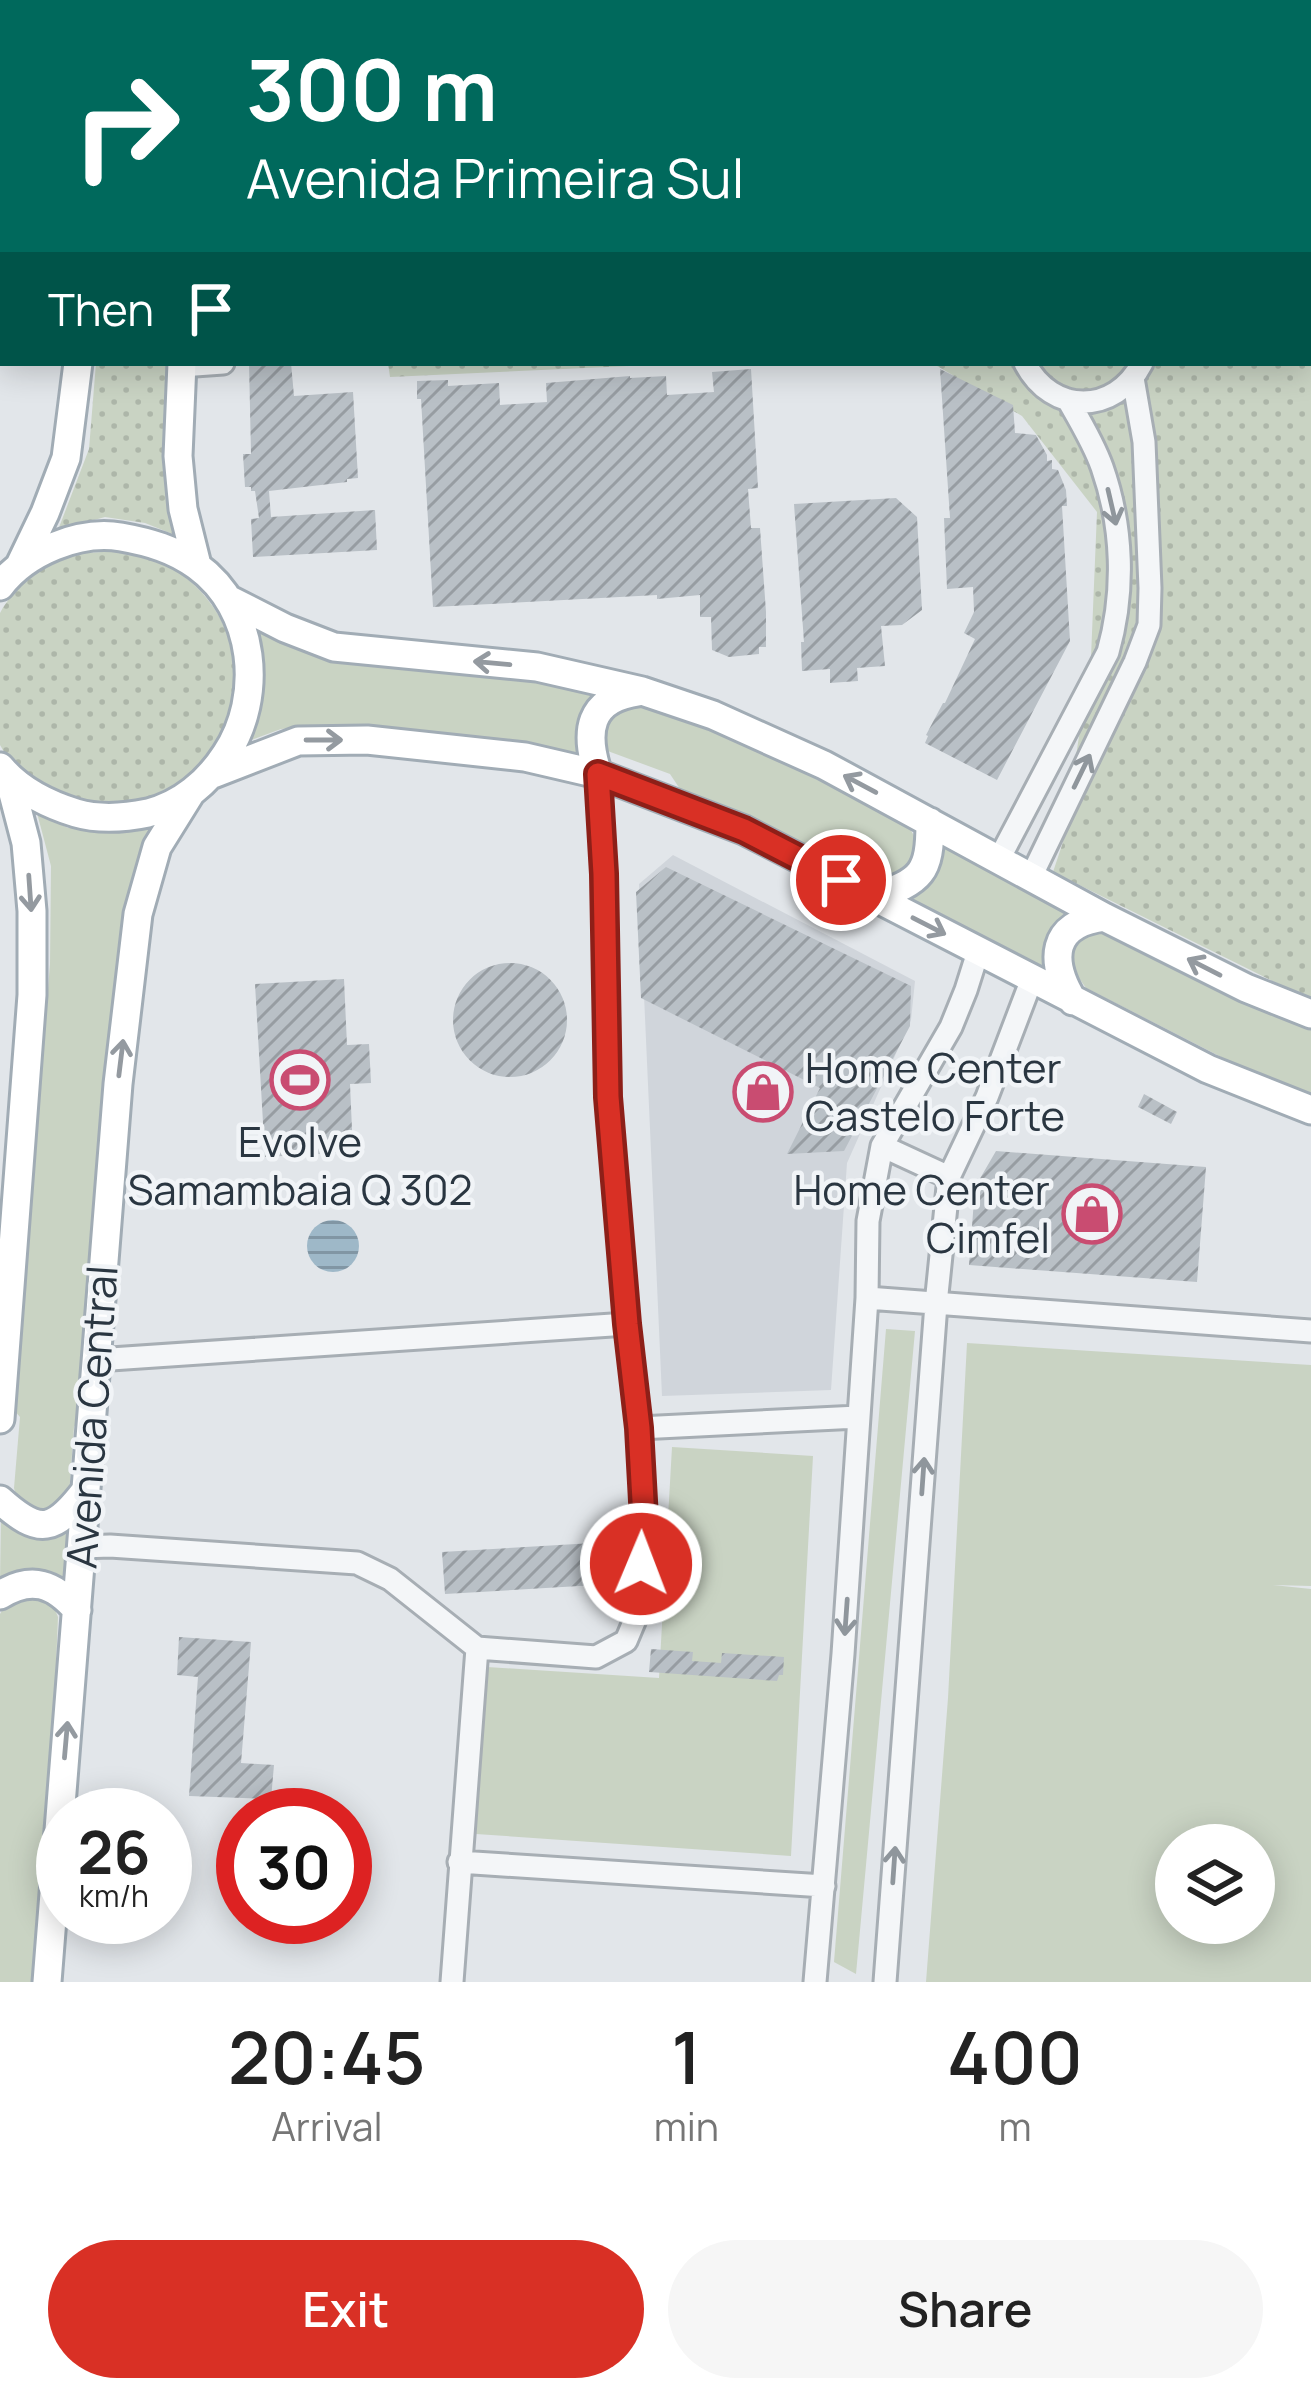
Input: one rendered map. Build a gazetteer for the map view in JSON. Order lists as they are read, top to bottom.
{
  "streets": {
    "main road": ["Avenida Central"]
  },
  "places": {
    "sports": ["Evolve Samambaia Q 302"],
    "shop": ["Home Center Castelo Forte", "Home Center Cimfel"]
  },
  "page": {
    "turn": ["300 m", "Avenida Primeira Sul"],
    "then": "Then",
    "speed": "26 km/h",
    "limit": "30",
    "eta": [
      "20:45",
      "Arrival",
      "1",
      "min",
      "400",
      "m"
    ],
    "buttons": ["Exit", "Share"]
  }
}
